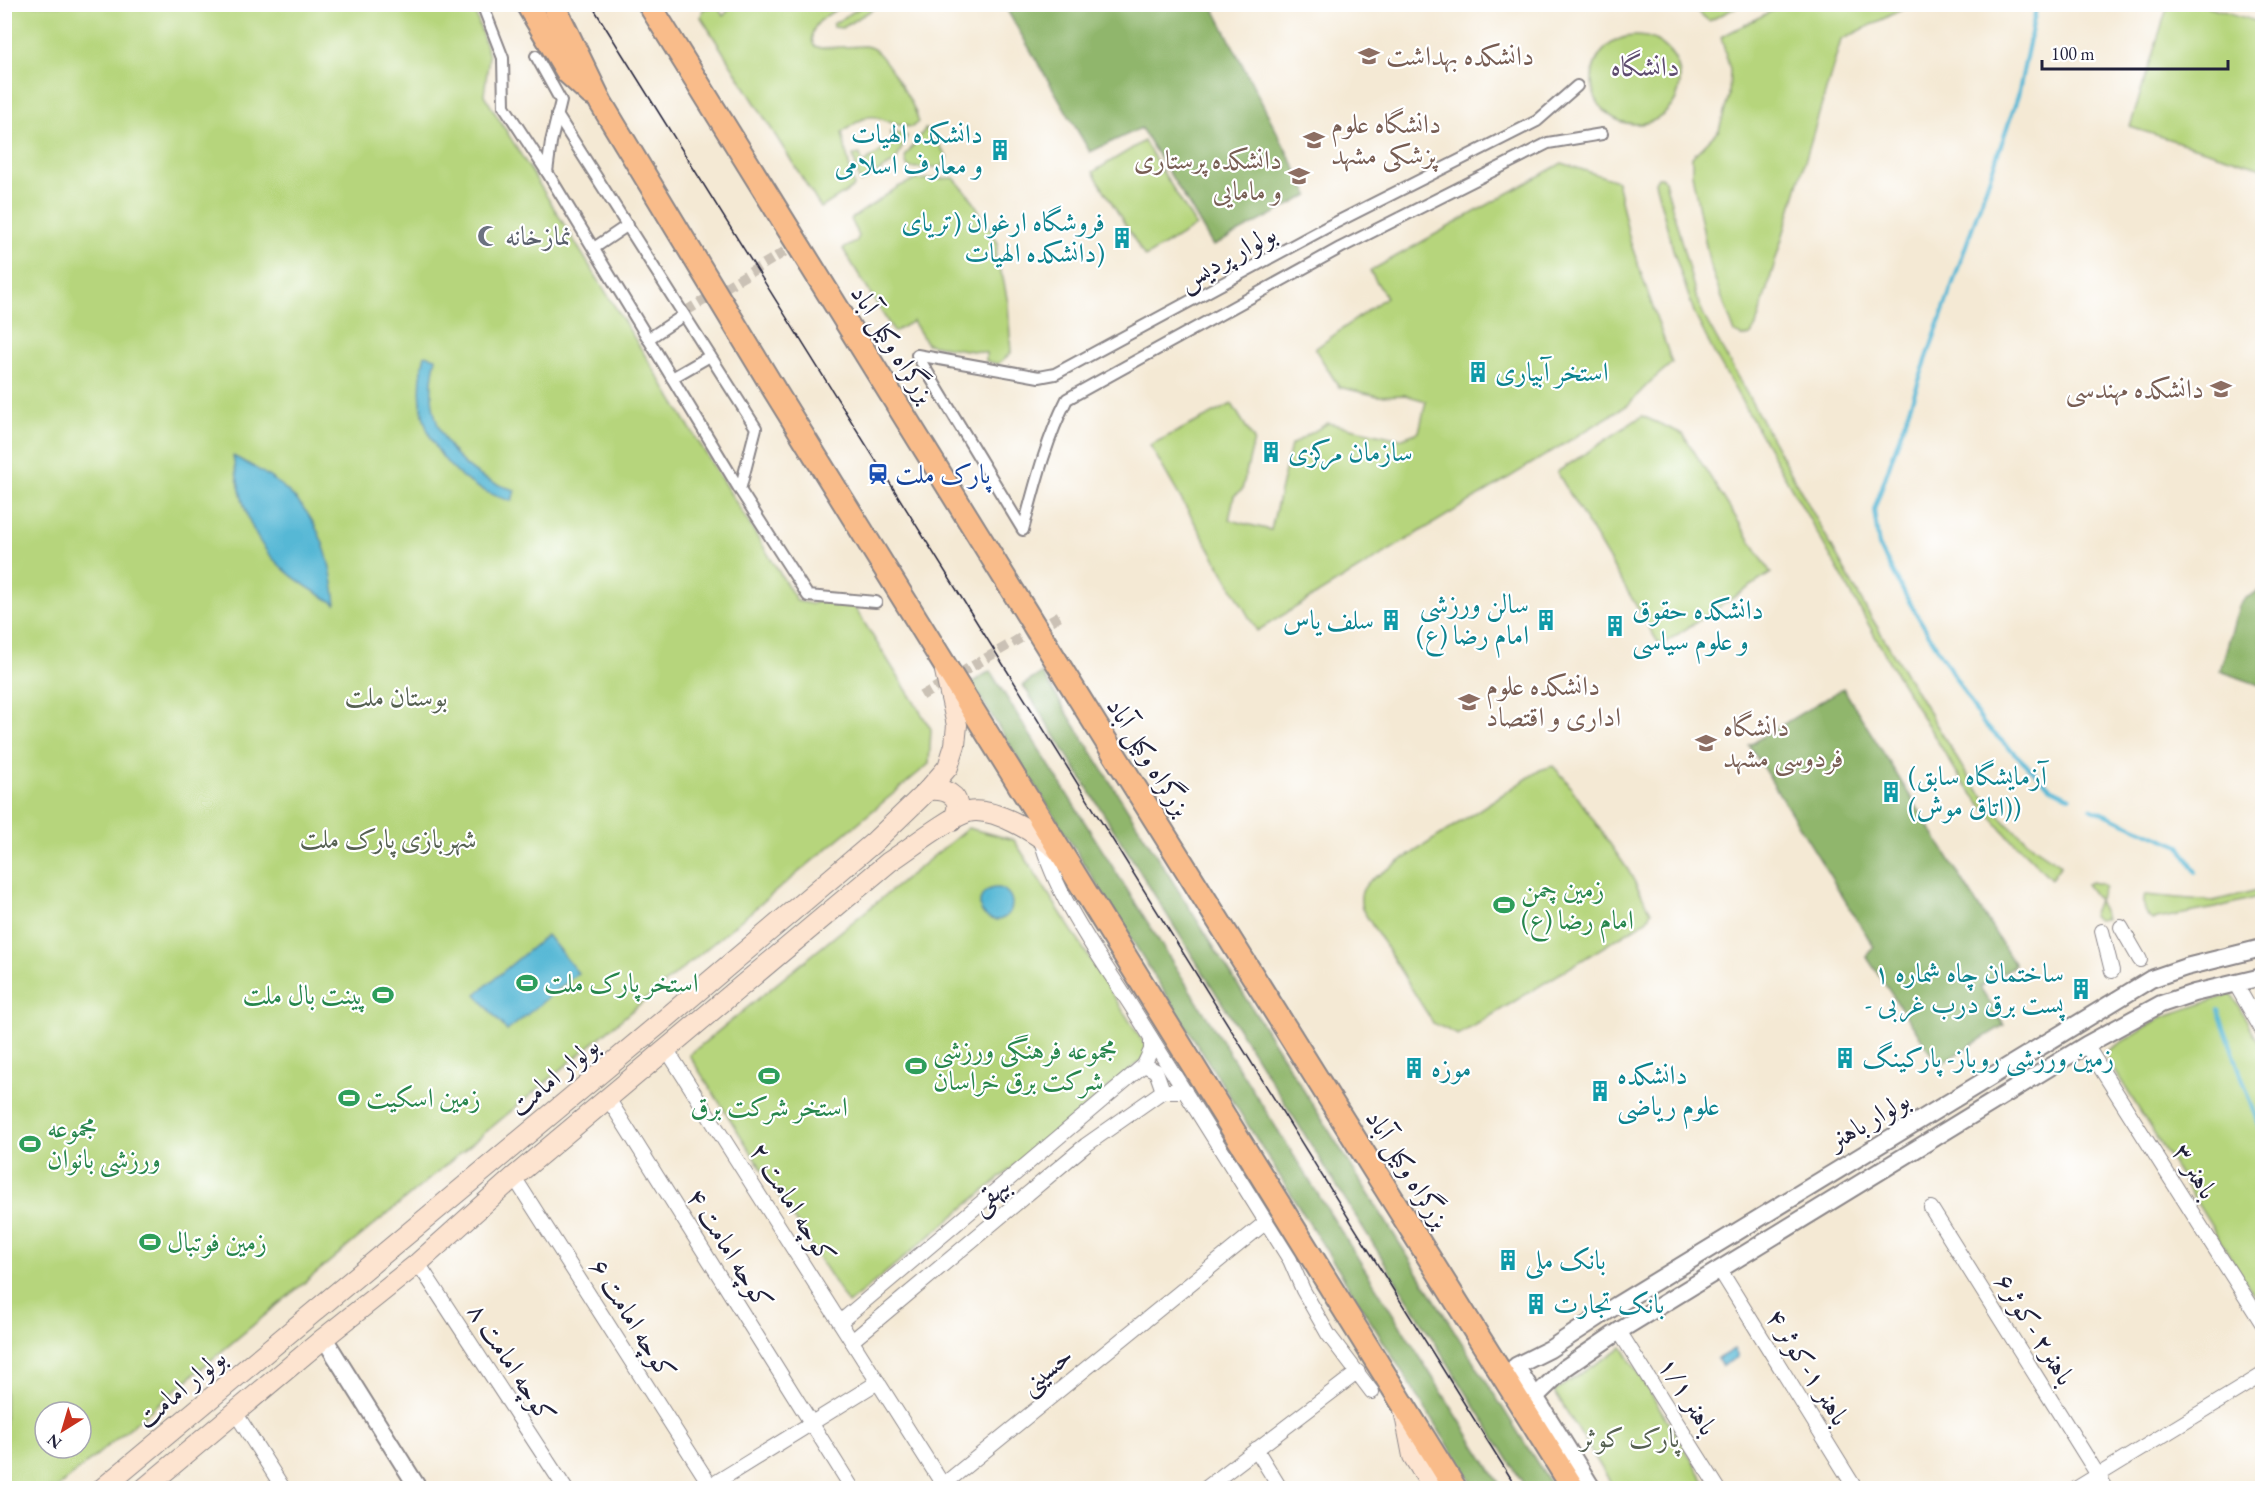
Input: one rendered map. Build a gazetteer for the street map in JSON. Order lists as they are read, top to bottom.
{
  "streets": {
    "highway": ["بزرگراه وکیل آباد"],
    "main road": ["بولوار امامت"],
    "street": [
      "بولوار پردیس",
      "بولوار باهنر",
      "باهنر ۳",
      "بیهقی",
      "کوچه امامت ۲",
      "کوچه امامت ۴",
      "کوچه امامت ۶",
      "باهنر۲ -کوثر۶",
      "کوچه امامت ۸",
      "باهنر ۱-کوثر ۴",
      "حسینی",
      "باهنر ۱/۱"
    ]
  },
  "crossings": [
    ["بولوار امامت", "کوچه امامت ۲"],
    ["بولوار امامت", "کوچه امامت ۴"],
    ["بولوار امامت", "کوچه امامت ۶"],
    ["بولوار امامت", "کوچه امامت ۸"],
    ["بولوار باهنر", "باهنر ۳"],
    ["بولوار باهنر", "باهنر ۱-کوثر ۴"],
    ["بولوار باهنر", "باهنر ۱/۱"],
    ["بیهقی", "کوچه امامت ۲"],
    ["کوچه امامت ۲", "حسینی"]
  ],
  "districts": ["دانشگاه"],
  "parks": ["بوستان ملت", "شهربازی پارک ملت", "پارک کوثر"],
  "places": {
    "school or university": [
      "دانشکده بهداشت",
      "دانشگاه علوم پزشکی مشهد",
      "دانشکده پرستاری و مامایی",
      "دانشکده مهندسی",
      "دانشکده علوم اداری و اقتصاد",
      "دانشگاه فردوسی مشهد"
    ],
    "building": [
      "دانشکده الهیات و معارف اسلامی",
      "فروشگاه ارغوان (تریای دانشکده الهیات)",
      "استخر آبیاری",
      "سازمان مرکزی",
      "سلف یاس",
      "سالن ورزشی امام رضا (ع)",
      "دانشکده حقوق و علوم سیاسی",
      "(آزمایشگاه سابق (اتاق موش))",
      "ساختمان چاه شماره ۱ - پست برق درب غربی",
      "زمین ورزشی روباز- پارکینگ",
      "موزه",
      "دانشکده علوم ریاضی",
      "بانک ملی",
      "بانک تجارت"
    ],
    "mosque": ["نمازخانه"],
    "station": ["پارک ملت"],
    "sports": [
      "زمین چمن امام رضا (ع)",
      "استخر پارک ملت",
      "پینت بال ملت",
      "مجموعه فرهنگی ورزشی شرکت برق خراسان",
      "استخر شرکت برق",
      "زمین اسکیت",
      "مجموعه ورزشی بانوان",
      "زمین فوتبال"
    ]
  },
  "scale_bar": "100 m",
  "north": "bottom left"
}
